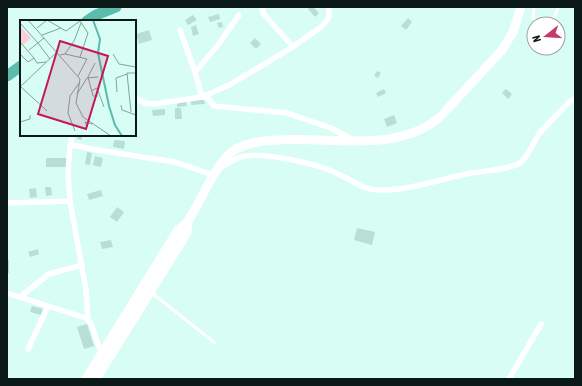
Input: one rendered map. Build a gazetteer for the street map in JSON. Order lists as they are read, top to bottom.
{
  "north": "left"
}
